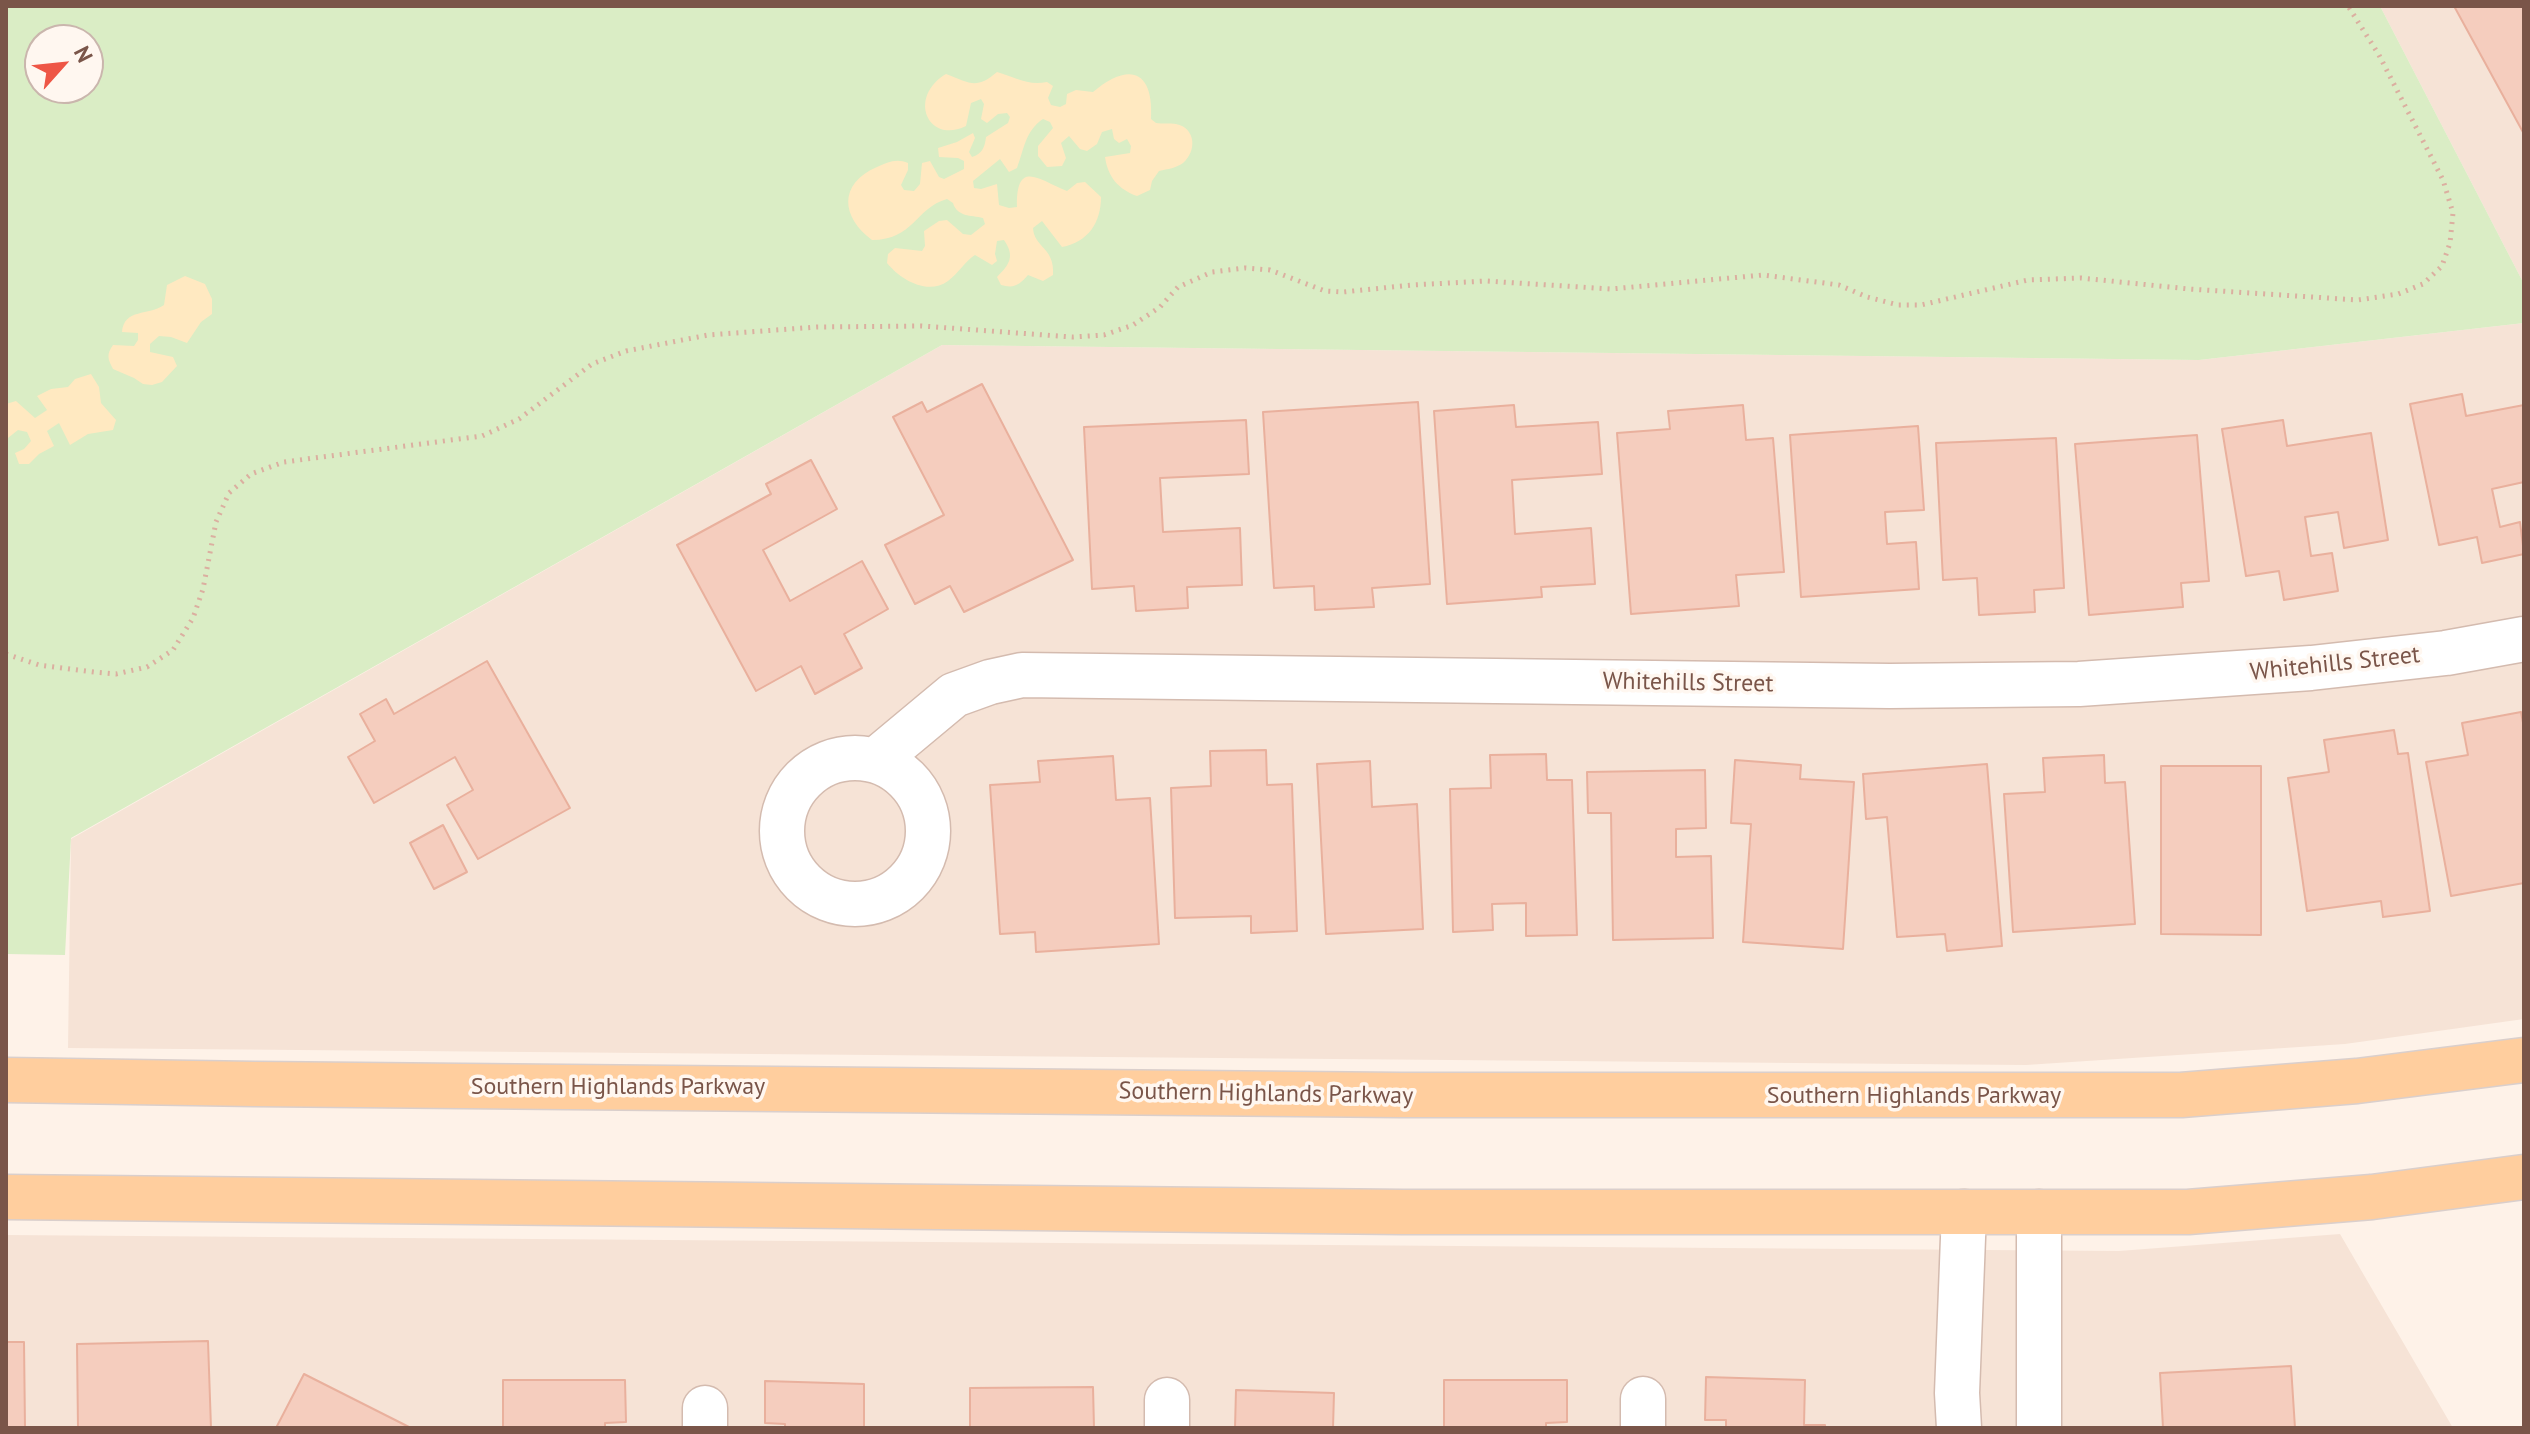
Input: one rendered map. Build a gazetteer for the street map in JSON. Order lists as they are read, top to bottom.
{
  "streets": {
    "main road": ["Southern Highlands Parkway"],
    "street": ["Whitehills Street"]
  },
  "north": "top right"
}
